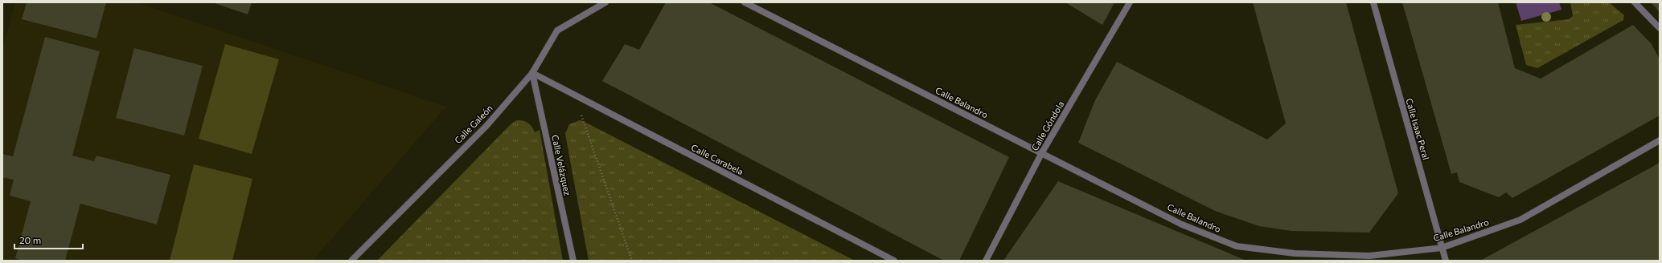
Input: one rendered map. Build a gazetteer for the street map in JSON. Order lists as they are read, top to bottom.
{
  "streets": {
    "street": [
      "Calle Balandro",
      "Calle Galeón",
      "Calle Góndola",
      "Calle Isaac Peral",
      "Calle Carabela",
      "Calle Velázquez"
    ]
  },
  "crossings": [
    ["Calle Balandro", "Calle Góndola"],
    ["Calle Balandro", "Calle Isaac Peral"],
    ["Calle Galeón", "Calle Carabela"],
    ["Calle Galeón", "Calle Velázquez"],
    ["Calle Carabela", "Calle Velázquez"]
  ],
  "scale_bar": "20 m"
}
